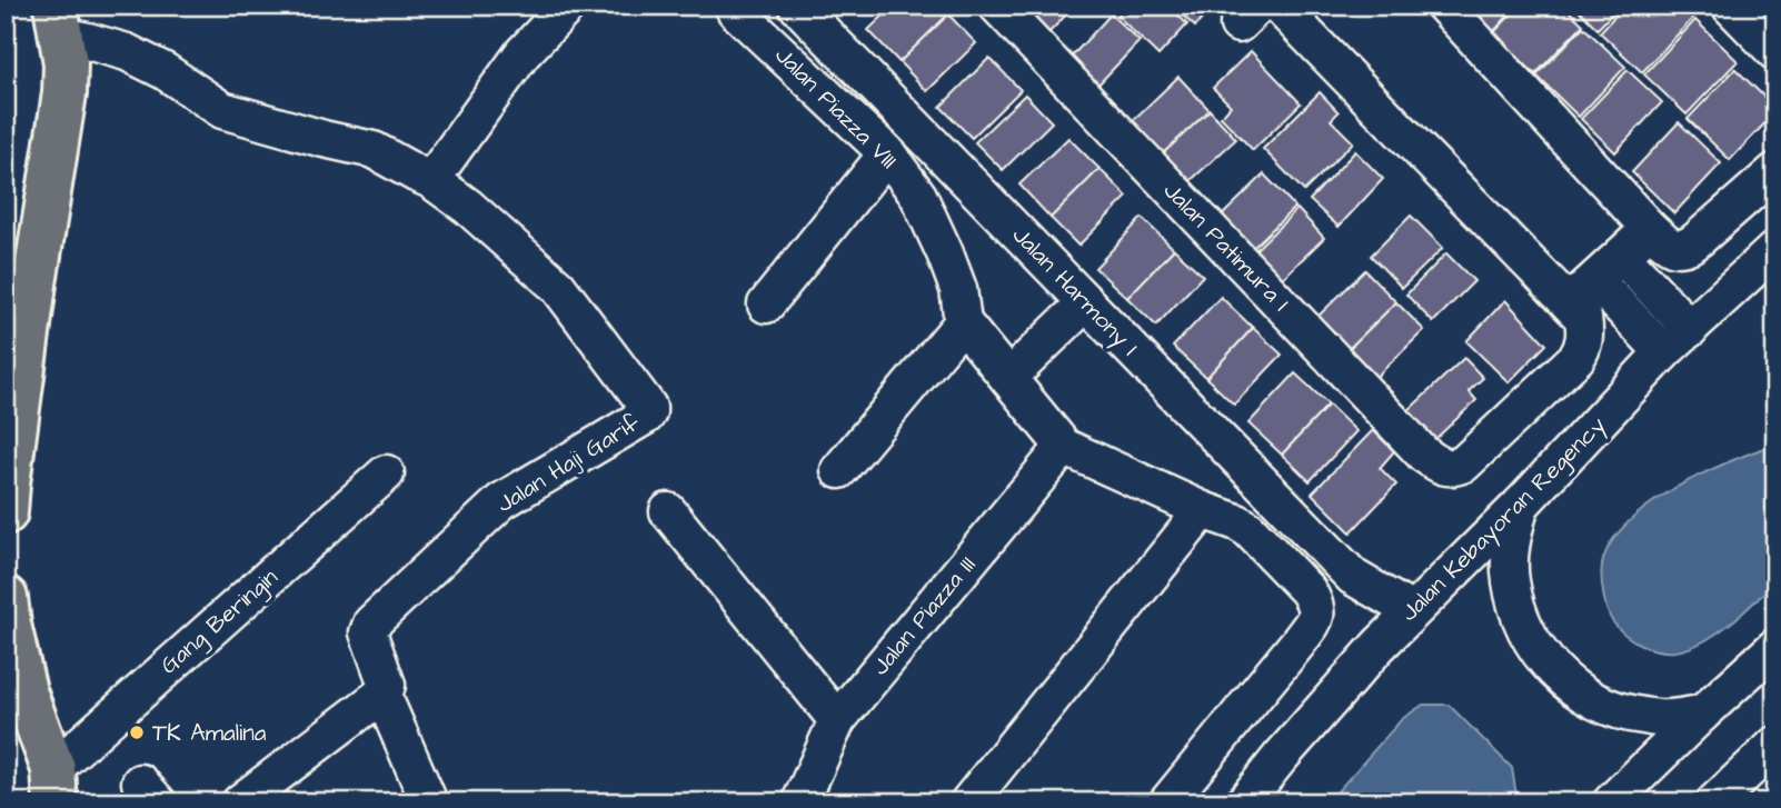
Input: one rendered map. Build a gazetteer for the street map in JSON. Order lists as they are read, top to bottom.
{
  "streets": {
    "street": [
      "Jalan Piazza VIII",
      "Jalan Patimura I",
      "Jalan Harmony I",
      "Jalan Haji Garif",
      "Jalan Kebayoran Regency",
      "Jalan Piazza III",
      "Gang Beringin"
    ]
  },
  "crossings": [
    ["Jalan Harmony I", "Jalan Kebayoran Regency"]
  ],
  "places": ["TK Amalina"]
}
